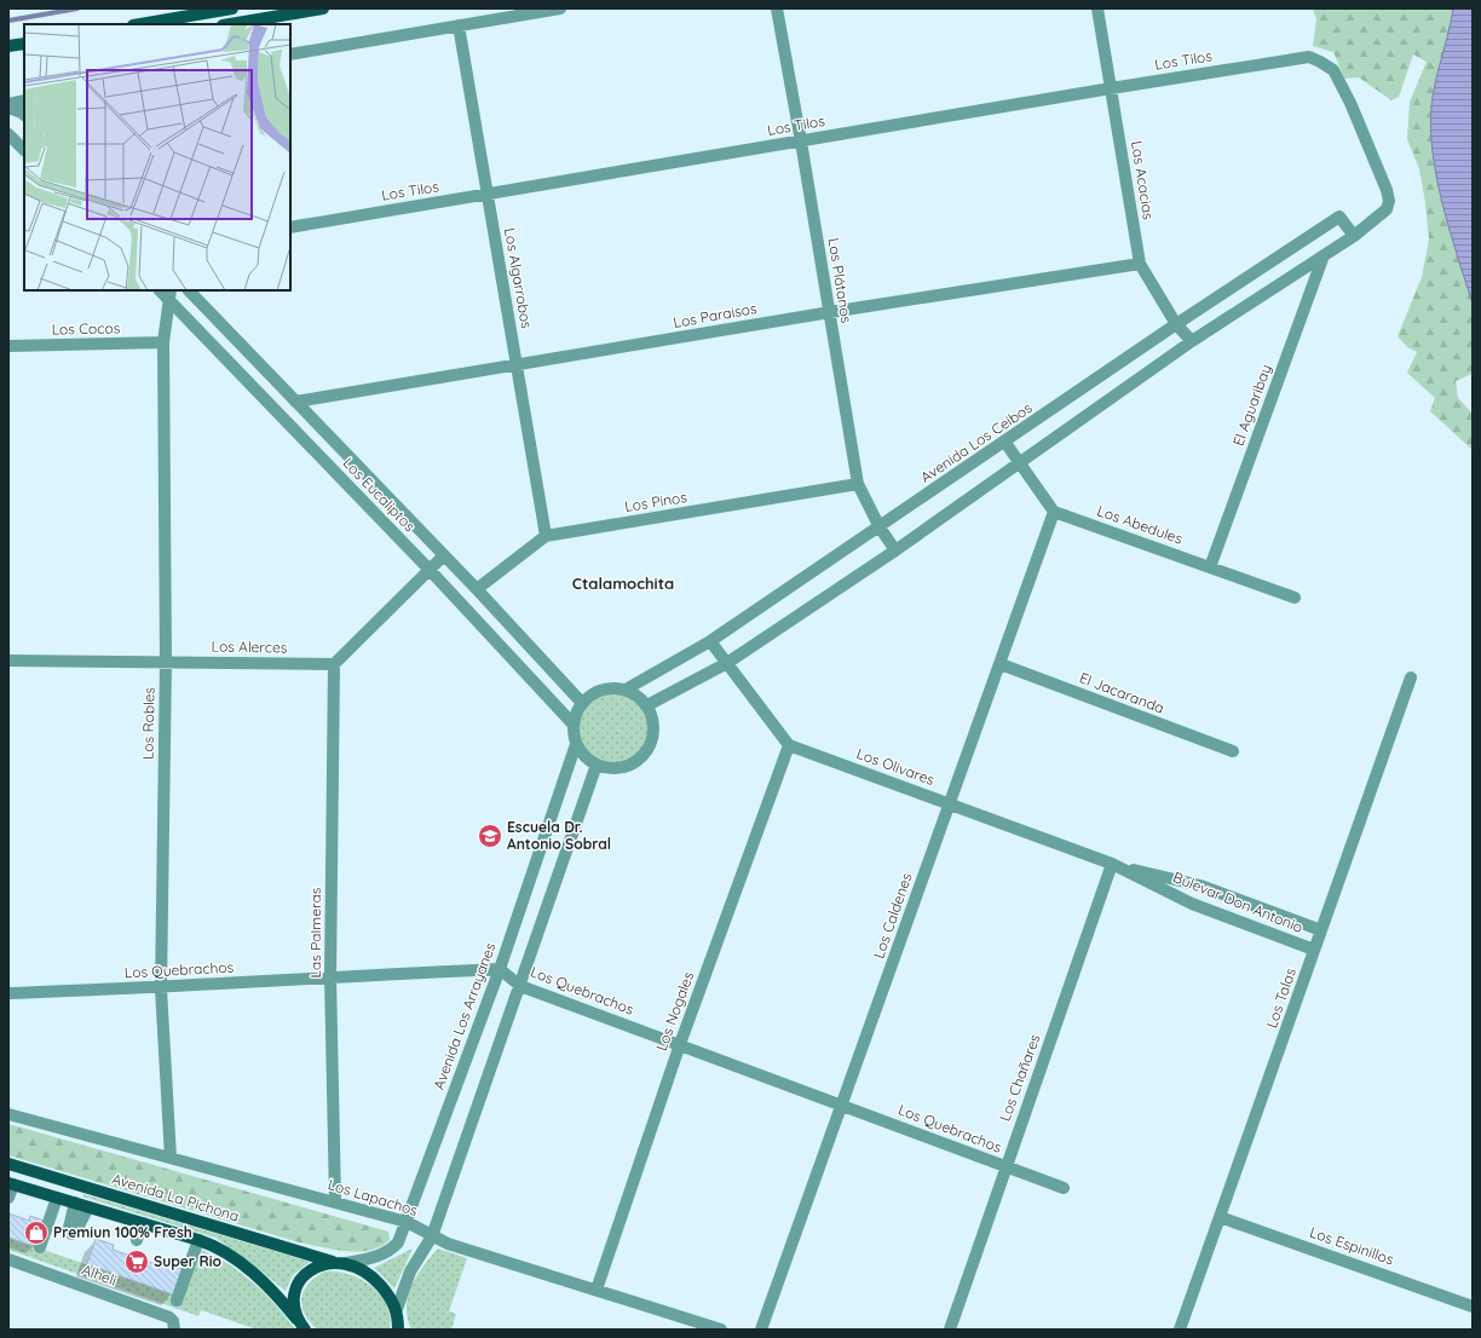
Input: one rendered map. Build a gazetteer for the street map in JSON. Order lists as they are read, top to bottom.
{
  "streets": {
    "main road": ["Avenida La Pichona"],
    "street": [
      "Los Tilos",
      "Las Acacias",
      "Los Algarrobos",
      "Los Plátanos",
      "Los Paraisos",
      "Los Cocos",
      "El Aguaribay",
      "Avenida Los Ceibos",
      "Los Eucaliptos",
      "Los Pinos",
      "Los Abedules",
      "Los Alerces",
      "El Jacaranda",
      "Los Robles",
      "Los Olivares",
      "Bulevar Don Antonio",
      "Los Caldenes",
      "Las Palmeras",
      "Los Quebrachos",
      "Los Talas",
      "Los Nogales",
      "Avenida Los Arrayanes",
      "Los Chañares",
      "Los Lapachos",
      "Los Espinillos",
      "Alheli"
    ]
  },
  "crossings": [
    ["Los Tilos", "Las Acacias"],
    ["Los Tilos", "Los Algarrobos"],
    ["Los Tilos", "Los Plátanos"],
    ["Los Tilos", "Avenida Los Ceibos"],
    ["Las Acacias", "Los Paraisos"],
    ["Las Acacias", "Avenida Los Ceibos"],
    ["Los Algarrobos", "Los Paraisos"],
    ["Los Algarrobos", "Los Pinos"],
    ["Los Plátanos", "Los Paraisos"],
    ["Los Plátanos", "Avenida Los Ceibos"],
    ["Los Plátanos", "Los Pinos"],
    ["Los Paraisos", "Los Eucaliptos"],
    ["Los Cocos", "Los Robles"],
    ["El Aguaribay", "Los Abedules"],
    ["Avenida Los Ceibos", "Los Eucaliptos"],
    ["Avenida Los Ceibos", "Avenida Los Arrayanes"],
    ["Los Eucaliptos", "Los Pinos"],
    ["Los Eucaliptos", "Los Robles"],
    ["Los Eucaliptos", "Avenida Los Arrayanes"],
    ["Los Abedules", "Los Caldenes"],
    ["Los Alerces", "Los Robles"],
    ["Los Alerces", "Las Palmeras"],
    ["El Jacaranda", "Los Caldenes"],
    ["Los Robles", "Los Quebrachos"],
    ["Los Robles", "Los Lapachos"],
    ["Los Olivares", "Bulevar Don Antonio"],
    ["Los Olivares", "Los Caldenes"],
    ["Los Olivares", "Los Nogales"],
    ["Los Olivares", "Los Chañares"],
    ["Bulevar Don Antonio", "Los Talas"],
    ["Bulevar Don Antonio", "Los Chañares"],
    ["Los Caldenes", "Los Quebrachos"],
    ["Las Palmeras", "Los Quebrachos"],
    ["Las Palmeras", "Los Lapachos"],
    ["Los Quebrachos", "Los Nogales"],
    ["Los Quebrachos", "Avenida Los Arrayanes"],
    ["Los Quebrachos", "Los Chañares"],
    ["Los Talas", "Los Espinillos"],
    ["Los Nogales", "Los Lapachos"],
    ["Avenida Los Arrayanes", "Avenida La Pichona"],
    ["Avenida Los Arrayanes", "Los Lapachos"]
  ],
  "districts": ["Ctalamochita"],
  "places": {
    "school or university": ["Escuela Dr. Antonio Sobral"],
    "shop": ["Premiun 100% Fresh"],
    "supermarket": ["Super Rio"]
  }
}
